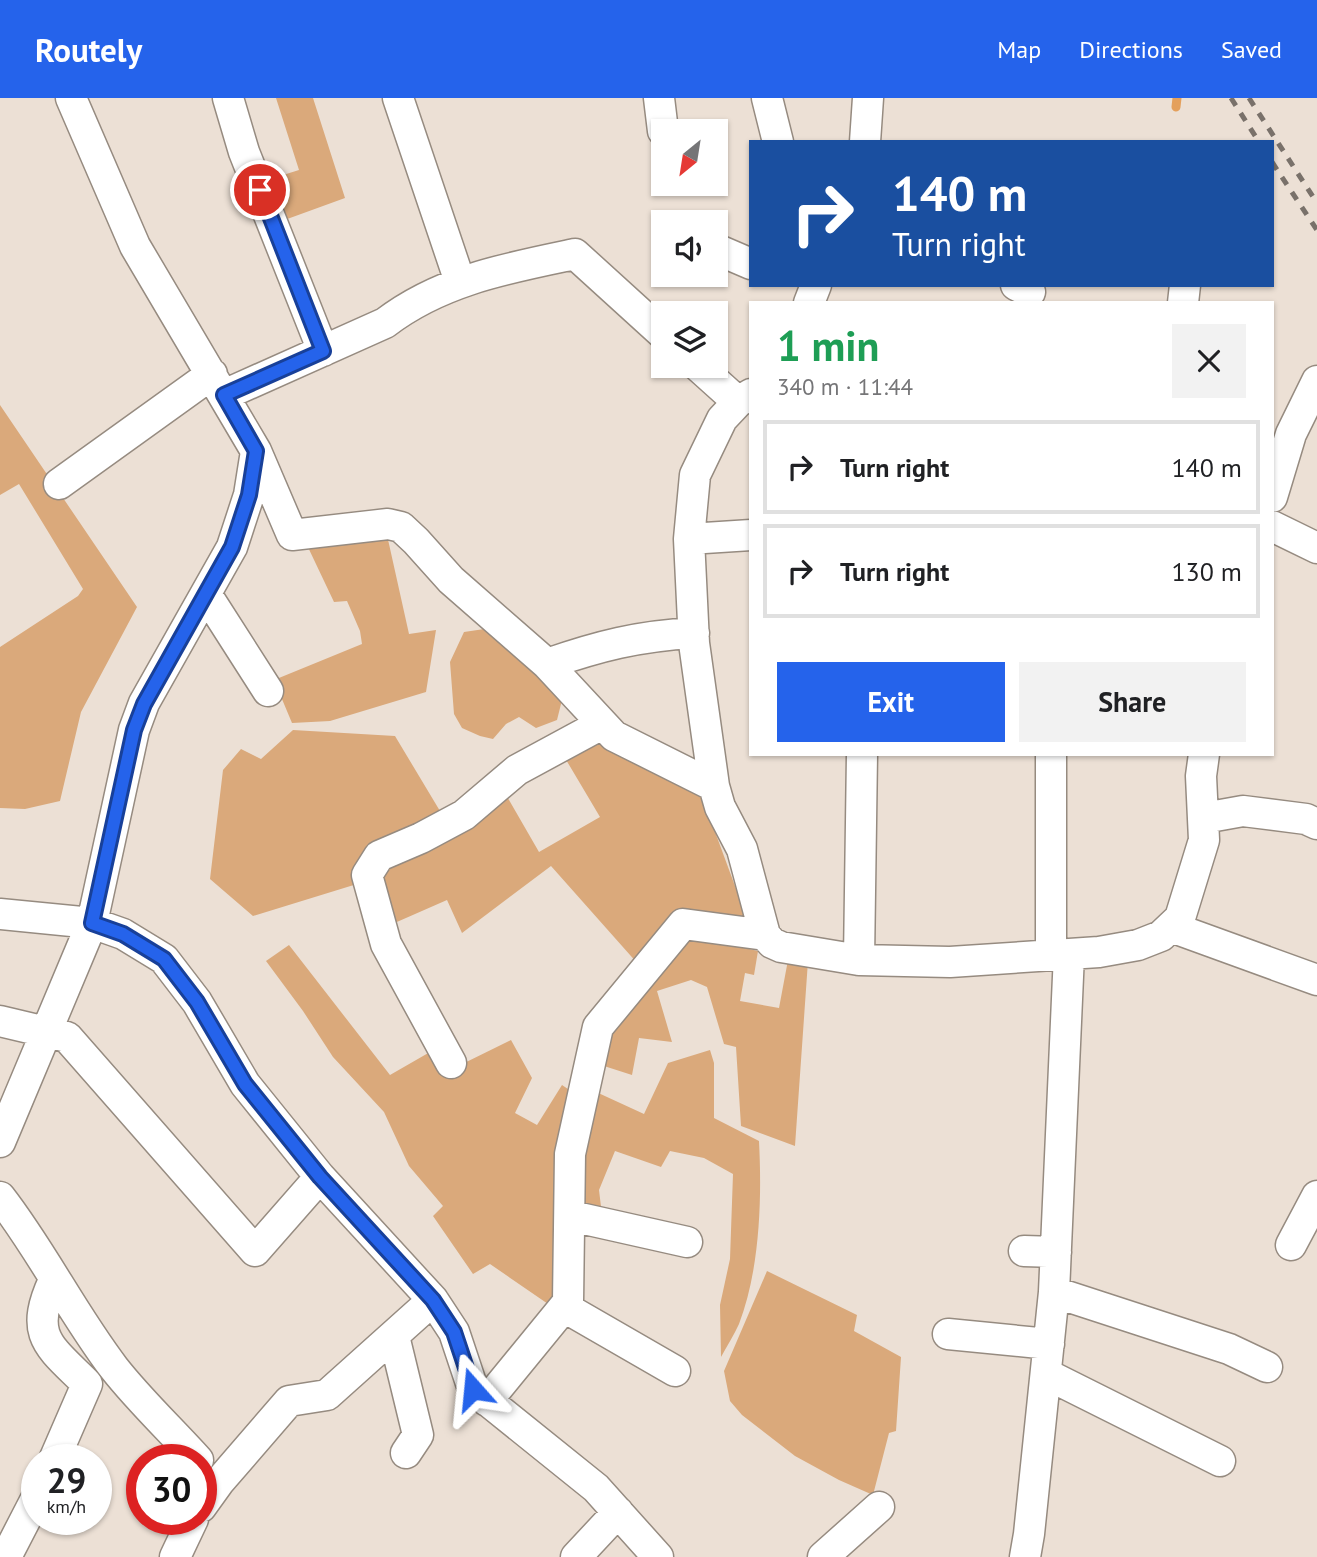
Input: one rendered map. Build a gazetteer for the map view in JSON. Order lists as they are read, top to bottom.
{
  "north": "bottom left",
  "page": {
    "header": "Routely",
    "nav": ["Map", "Directions", "Saved"],
    "turn": ["140 m", "Turn right"],
    "heading": ["1 min", "340 m · 11:44"],
    "list": [
      {
        "name": "Turn right",
        "value": "140 m"
      },
      {
        "name": "Turn right",
        "value": "130 m"
      }
    ],
    "buttons": ["Exit", "Share"],
    "speed": "29 km/h",
    "limit": "30"
  }
}
